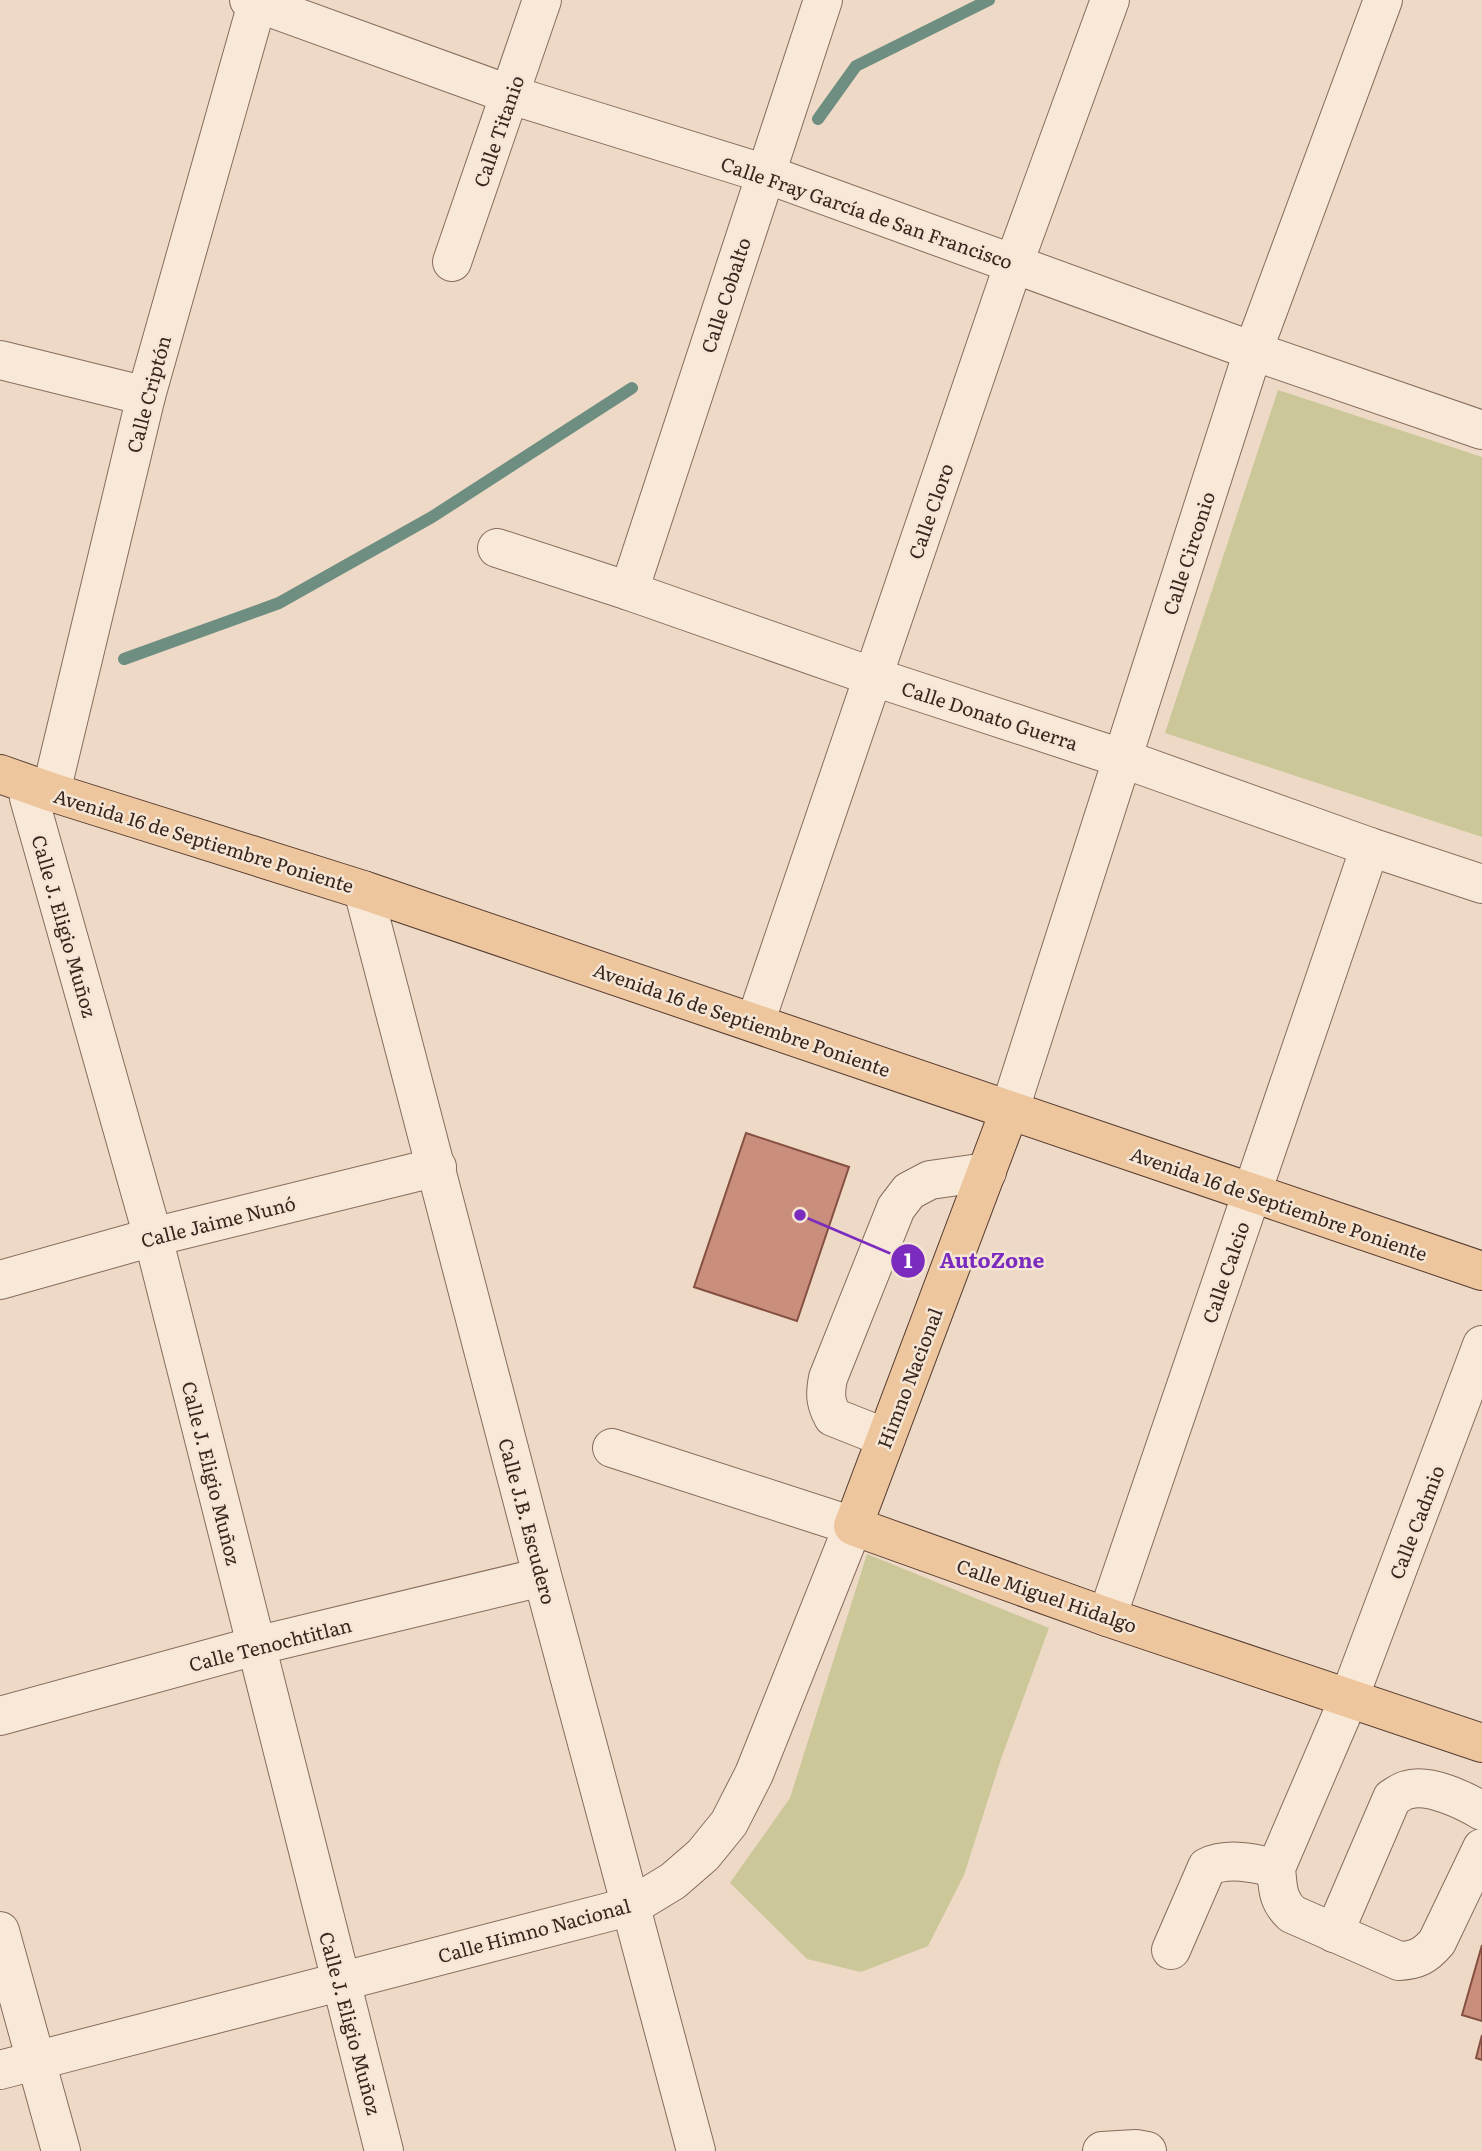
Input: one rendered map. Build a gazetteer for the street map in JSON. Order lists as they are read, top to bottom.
{
  "streets": {
    "main road": ["Avenida 16 de Septiembre Poniente", "Himno Nacional", "Calle Miguel Hidalgo"],
    "street": [
      "Calle Titanio",
      "Calle Fray García de San Francisco",
      "Calle Cobalto",
      "Calle Criptón",
      "Calle Cloro",
      "Calle Circonio",
      "Calle Donato Guerra",
      "Calle J. Eligio Muñoz",
      "Calle Jaime Nunó",
      "Calle Calcio",
      "Calle J.B. Escudero",
      "Calle Cadmio",
      "Calle Tenochtitlan",
      "Calle Himno Nacional"
    ]
  },
  "crossings": [
    ["Calle Titanio", "Calle Fray García de San Francisco"],
    ["Calle Fray García de San Francisco", "Calle Cobalto"],
    ["Calle Fray García de San Francisco", "Calle Criptón"],
    ["Calle Fray García de San Francisco", "Calle Cloro"],
    ["Calle Fray García de San Francisco", "Calle Circonio"],
    ["Calle Cobalto", "Calle Donato Guerra"],
    ["Calle Criptón", "Avenida 16 de Septiembre Poniente"],
    ["Calle Criptón", "Calle J. Eligio Muñoz"],
    ["Calle Cloro", "Calle Donato Guerra"],
    ["Calle Cloro", "Avenida 16 de Septiembre Poniente"],
    ["Calle Circonio", "Calle Donato Guerra"],
    ["Calle Circonio", "Avenida 16 de Septiembre Poniente"],
    ["Calle Circonio", "Himno Nacional"],
    ["Calle Donato Guerra", "Calle Calcio"],
    ["Avenida 16 de Septiembre Poniente", "Calle J. Eligio Muñoz"],
    ["Avenida 16 de Septiembre Poniente", "Calle Calcio"],
    ["Avenida 16 de Septiembre Poniente", "Himno Nacional"],
    ["Avenida 16 de Septiembre Poniente", "Calle J.B. Escudero"],
    ["Calle J. Eligio Muñoz", "Calle Jaime Nunó"],
    ["Calle J. Eligio Muñoz", "Calle Tenochtitlan"],
    ["Calle J. Eligio Muñoz", "Calle Himno Nacional"],
    ["Calle Jaime Nunó", "Calle J.B. Escudero"],
    ["Calle Calcio", "Calle Miguel Hidalgo"],
    ["Himno Nacional", "Calle Miguel Hidalgo"],
    ["Himno Nacional", "Calle Himno Nacional"],
    ["Calle J.B. Escudero", "Calle Tenochtitlan"],
    ["Calle J.B. Escudero", "Calle Himno Nacional"],
    ["Calle Cadmio", "Calle Miguel Hidalgo"],
    ["Calle Miguel Hidalgo", "Calle Himno Nacional"]
  ],
  "places": ["AutoZone"]
}
